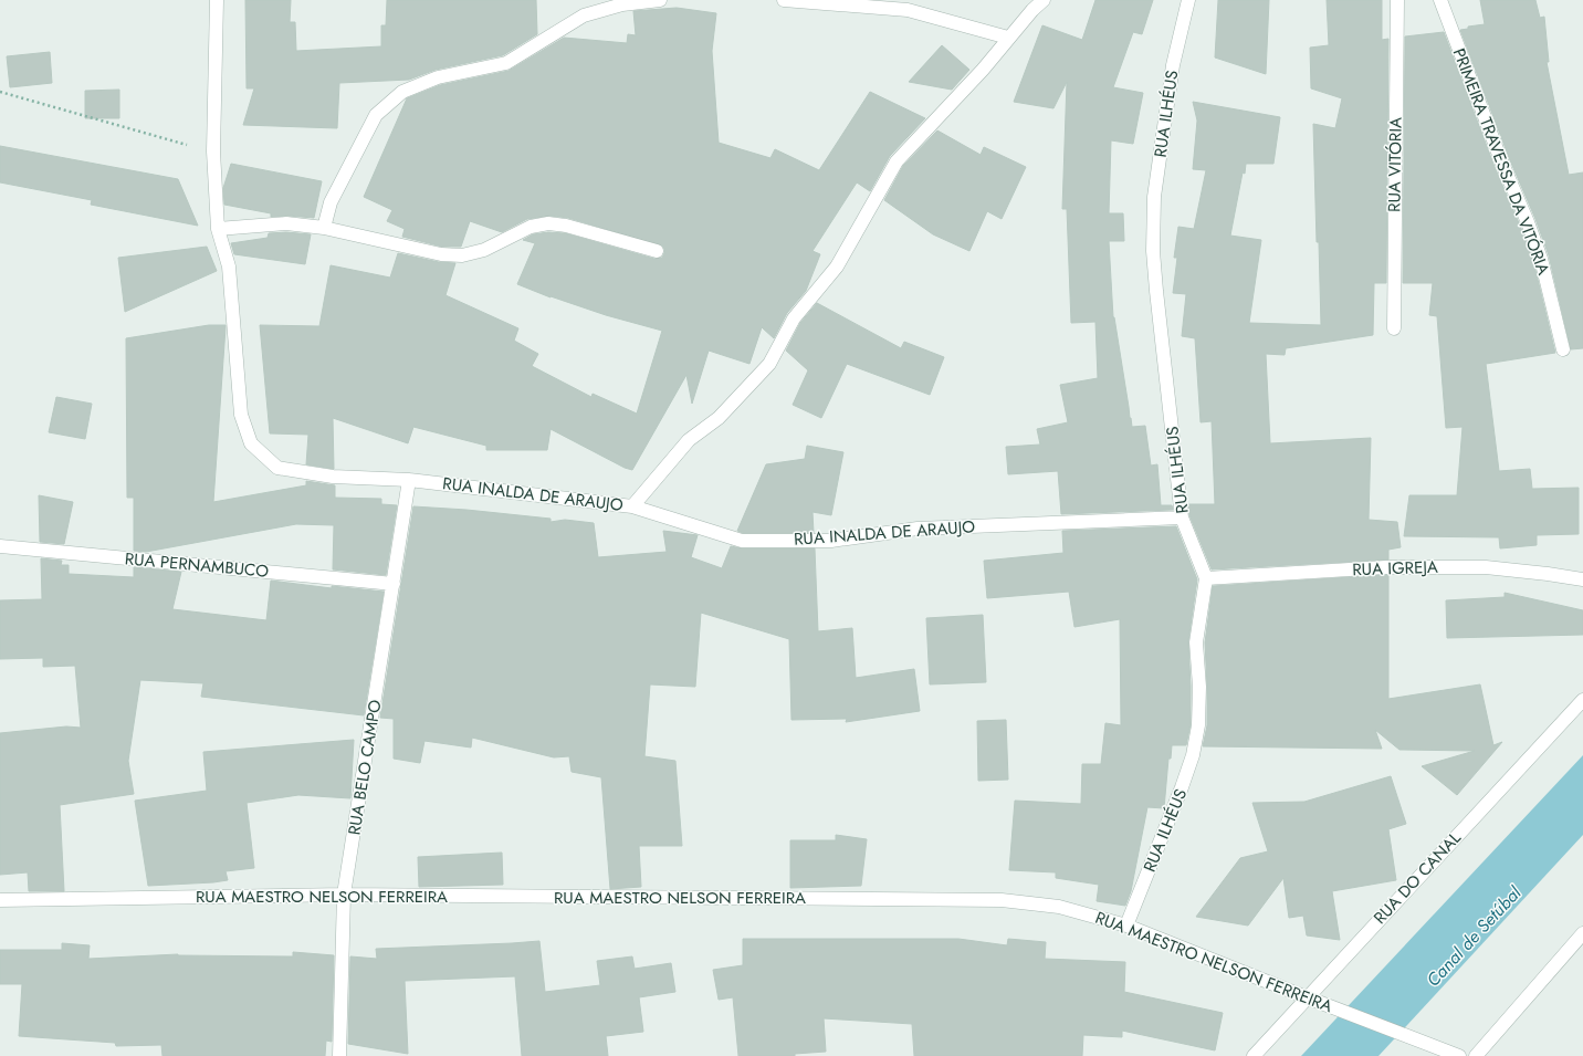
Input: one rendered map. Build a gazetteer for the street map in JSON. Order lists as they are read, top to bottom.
{
  "streets": {
    "street": [
      "RUA ILHÉUS",
      "PRIMEIRA TRAVESSA DA VITÓRIA",
      "RUA VITÓRIA",
      "RUA INALDA DE ARAUJO",
      "RUA PERNAMBUCO",
      "RUA IGREJA",
      "RUA BELO CAMPO",
      "RUA DO CANAL",
      "RUA MAESTRO NELSON FERREIRA"
    ]
  },
  "crossings": [
    ["RUA ILHÉUS", "RUA INALDA DE ARAUJO"],
    ["RUA ILHÉUS", "RUA IGREJA"],
    ["RUA ILHÉUS", "RUA MAESTRO NELSON FERREIRA"],
    ["RUA INALDA DE ARAUJO", "RUA BELO CAMPO"],
    ["RUA PERNAMBUCO", "RUA BELO CAMPO"],
    ["RUA BELO CAMPO", "RUA MAESTRO NELSON FERREIRA"],
    ["RUA DO CANAL", "RUA MAESTRO NELSON FERREIRA"]
  ],
  "water": ["Canal de Setúbal"]
}
